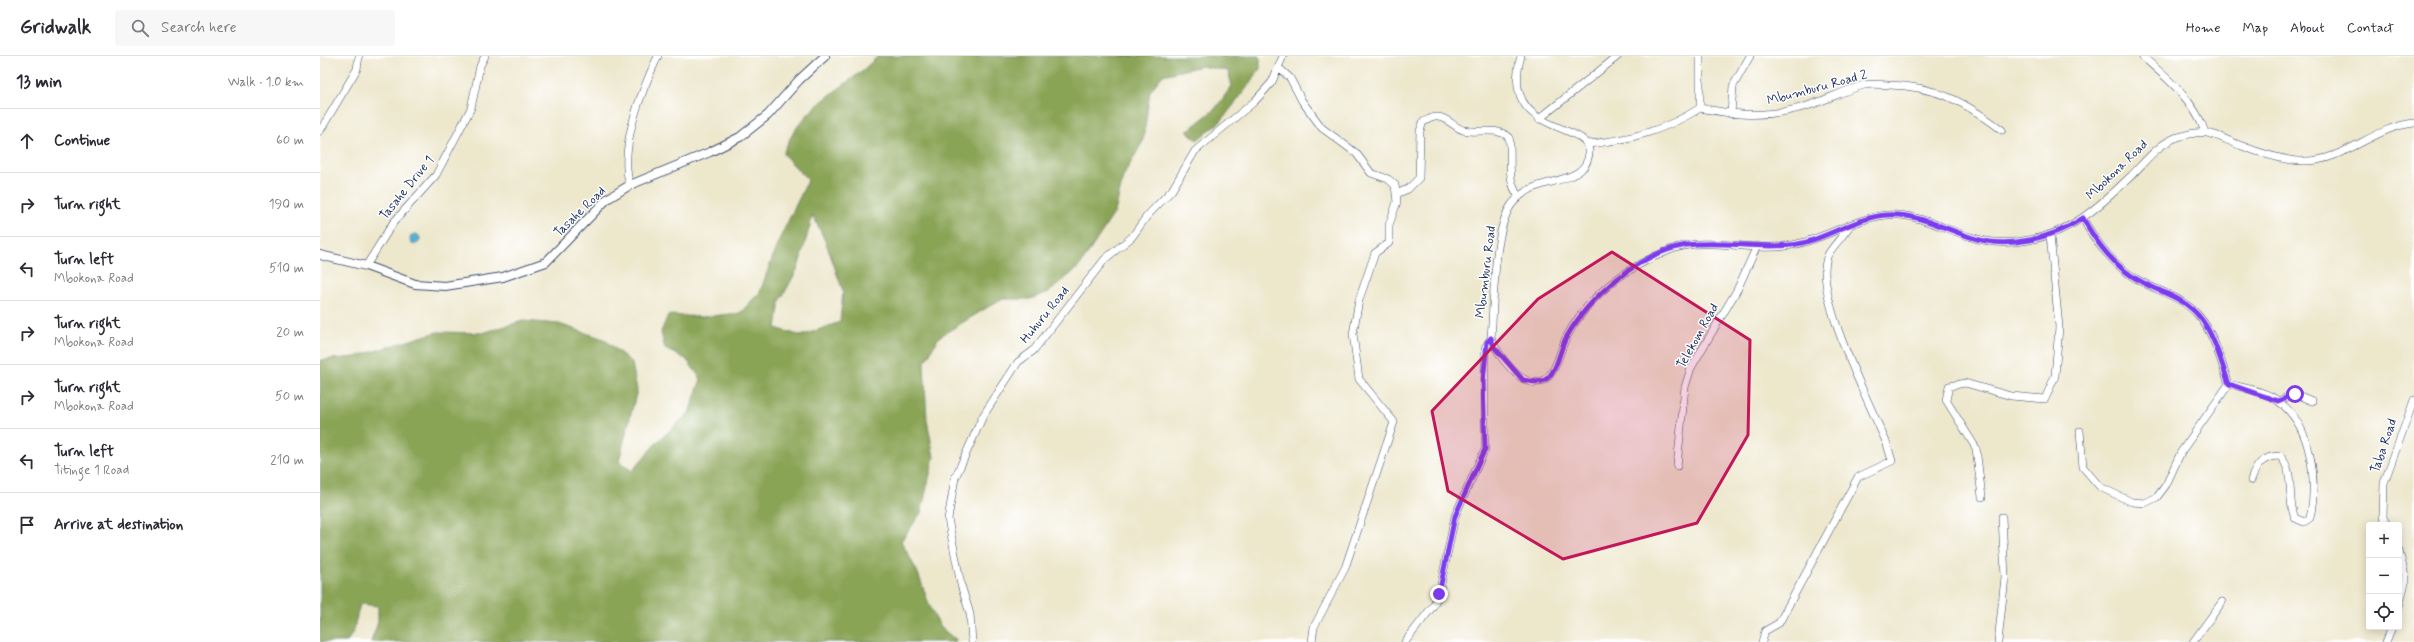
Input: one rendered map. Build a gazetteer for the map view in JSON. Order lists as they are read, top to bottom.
{
  "streets": {
    "street": [
      "Mbumburu Road 2",
      "Mbokona Road",
      "Tasahe Drive 1",
      "Tasahe Road",
      "Mbumburu Road",
      "Huhuru Road",
      "Telekom Road",
      "Taba Road"
    ]
  },
  "crossings": [
    ["Mbokona Road", "Mbumburu Road"],
    ["Mbokona Road", "Telekom Road"],
    ["Tasahe Drive 1", "Tasahe Road"]
  ],
  "page": {
    "header": "Gridwalk",
    "search": "Search here",
    "nav": [
      "Home",
      "Map",
      "About",
      "Contact"
    ],
    "heading": ["13 min", "Walk · 1.0 km"],
    "list": [
      ["Continue", "60 m"],
      ["Turn right", "190 m"],
      ["Turn left", "Mbokona Road", "510 m"],
      ["Turn right", "Mbokona Road", "20 m"],
      ["Turn right", "Mbokona Road", "50 m"],
      ["Turn left", "Titinge 1 Road", "210 m"],
      "Arrive at destination"
    ],
    "map_buttons": ["+", "−"]
  }
}
